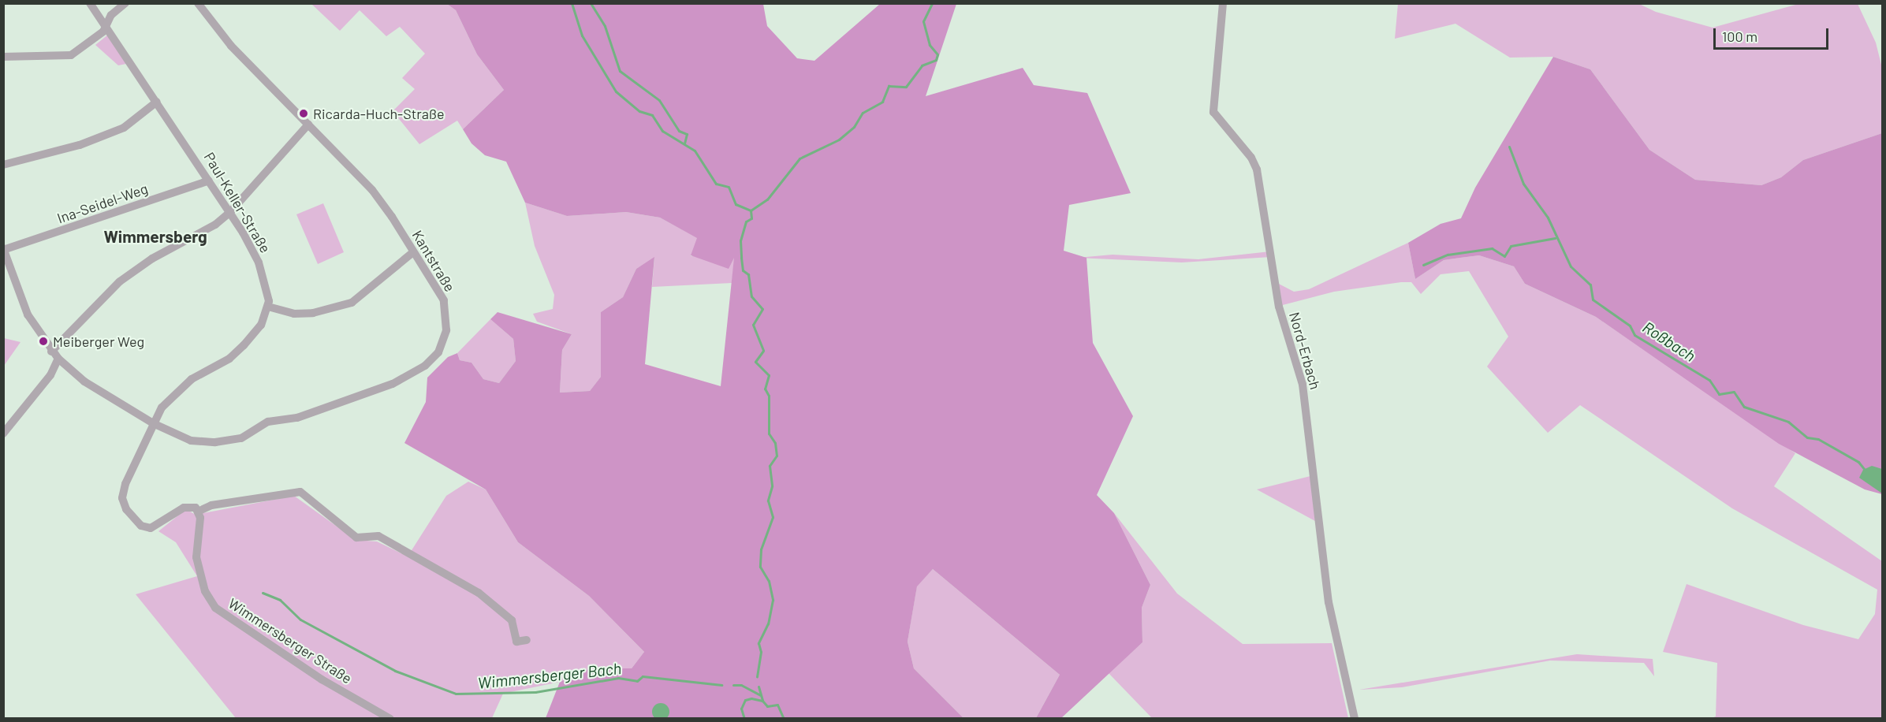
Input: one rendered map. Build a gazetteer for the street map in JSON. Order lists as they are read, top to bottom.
{
  "streets": {
    "street": [
      "Paul-Keller-Straße",
      "Ina-Seidel-Weg",
      "Kantstraße",
      "Nord-Erbach",
      "Wimmersberger Straße"
    ]
  },
  "crossings": [
    ["Paul-Keller-Straße", "Ina-Seidel-Weg"]
  ],
  "districts": ["Wimmersberg"],
  "water": ["Roßbach", "Wimmersberger Bach"],
  "places": ["Ricarda-Huch-Straße", "Meiberger Weg"],
  "scale_bar": "100 m"
}
